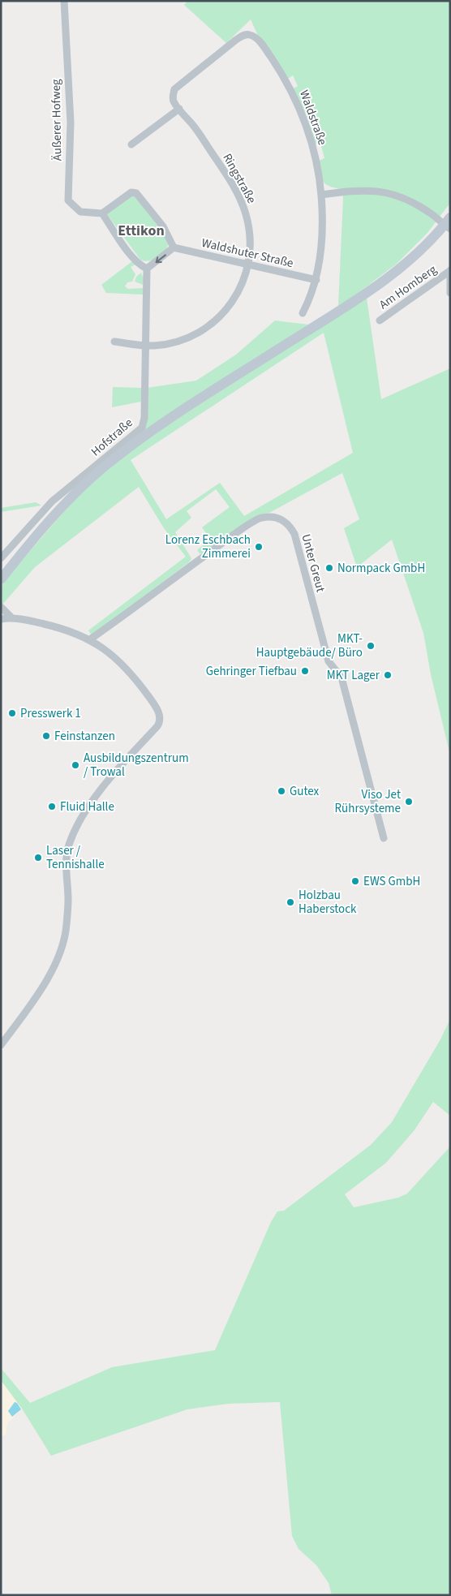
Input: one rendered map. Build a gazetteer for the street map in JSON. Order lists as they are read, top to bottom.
{
  "streets": {
    "street": [
      "Waldstraße",
      "Äußerer Hofweg",
      "Ringstraße",
      "Waldshuter Straße",
      "Am Homberg",
      "Hofstraße",
      "Unter Greut"
    ]
  },
  "crossings": [
    ["Waldstraße", "Ringstraße"],
    ["Waldstraße", "Waldshuter Straße"],
    ["Ringstraße", "Waldshuter Straße"],
    ["Ringstraße", "Hofstraße"]
  ],
  "districts": ["Ettikon"],
  "places": [
    "Lorenz Eschbach Zimmerei",
    "Normpack GmbH",
    "MKT- Hauptgebäude/ Büro",
    "Gehringer Tiefbau",
    "MKT Lager",
    "Presswerk 1",
    "Feinstanzen",
    "Ausbildungszentrum / Trowal",
    "Gutex",
    "Viso Jet Rührsysteme",
    "Fluid Halle",
    "Laser / Tennishalle",
    "EWS GmbH",
    "Holzbau Haberstock"
  ]
}
